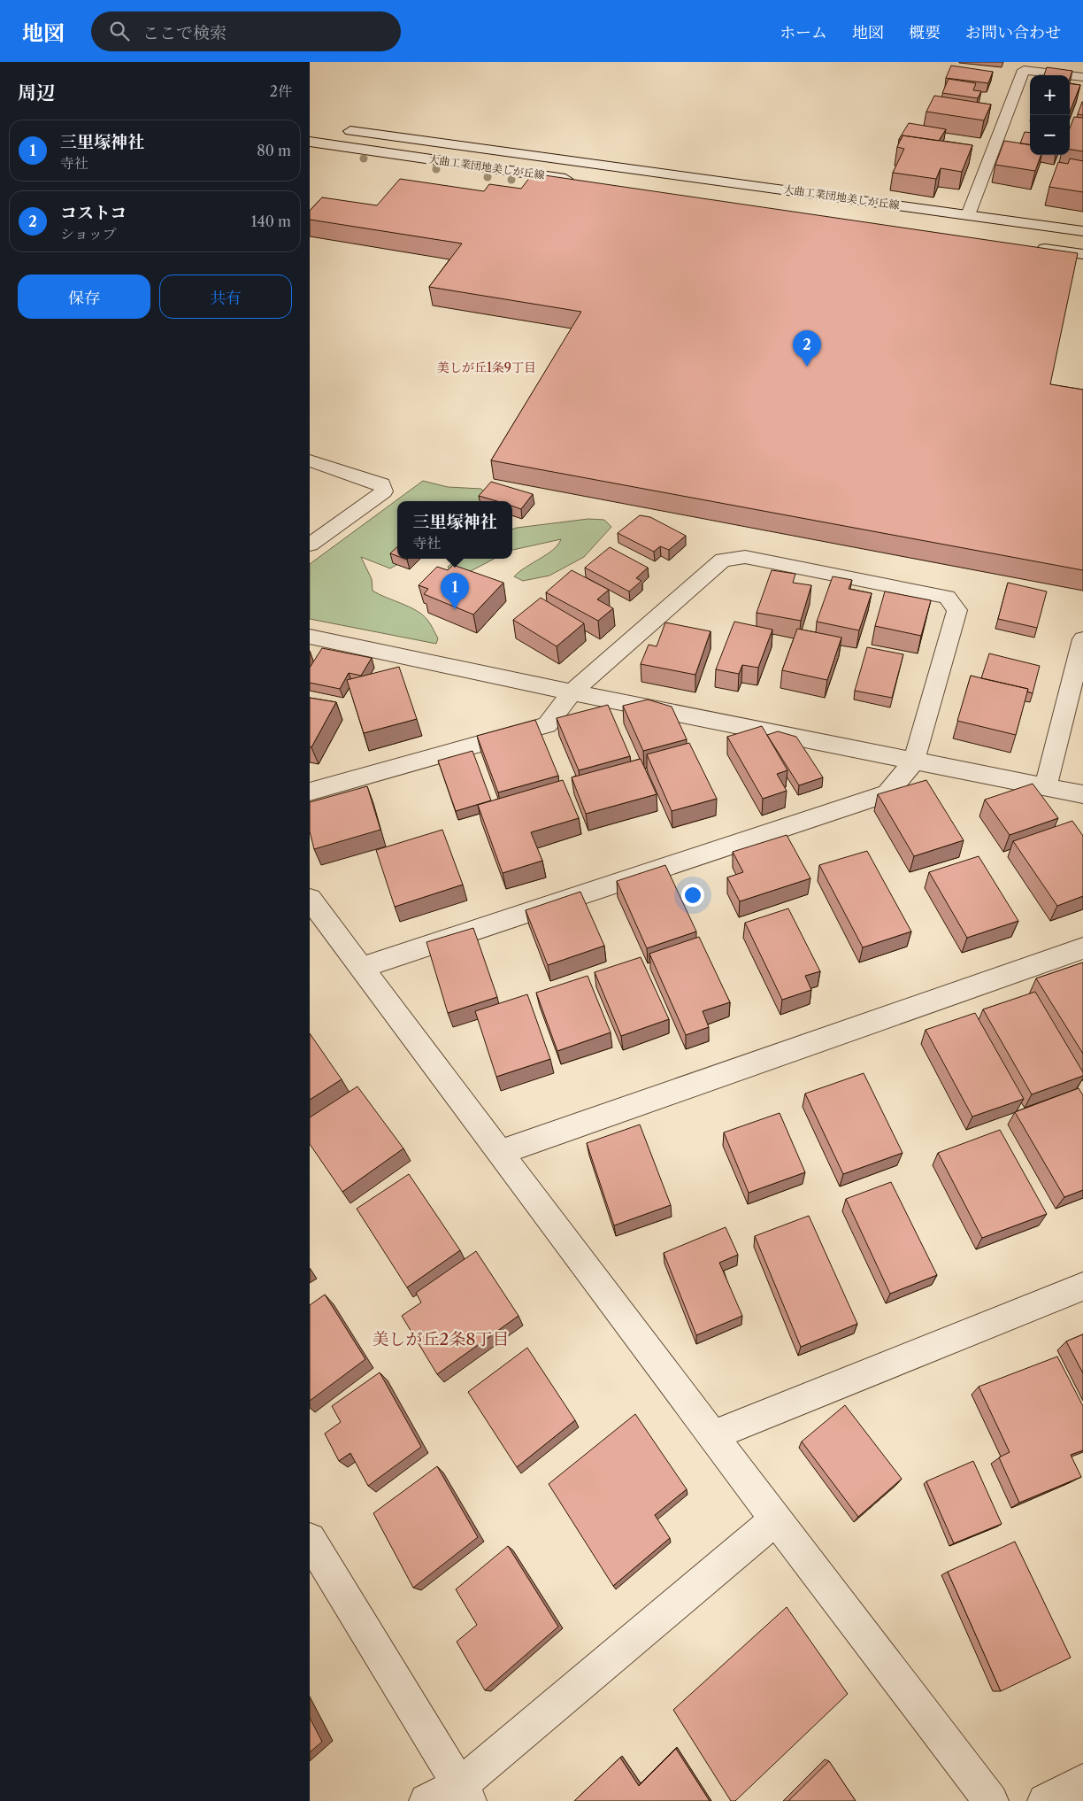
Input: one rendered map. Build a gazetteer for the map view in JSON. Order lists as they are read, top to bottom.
{
  "streets": {
    "street": ["大曲工業団地美しが丘線"]
  },
  "districts": ["美しが丘1条9丁目", "美しが丘2条8丁目"],
  "page": {
    "header": "地図",
    "search": "ここで検索",
    "nav": [
      "ホーム",
      "地図",
      "概要",
      "お問い合わせ"
    ],
    "heading": ["周辺", "2件"],
    "map_buttons": ["+", "−"],
    "list": [
      {
        "mark": "1",
        "name": "三里塚神社",
        "note": "寺社",
        "value": "80 m"
      },
      {
        "mark": "2",
        "name": "コストコ",
        "note": "ショップ",
        "value": "140 m"
      }
    ],
    "buttons": ["保存", "共有"],
    "pins": ["2", "1"],
    "popup": ["三里塚神社", "寺社"]
  }
}
